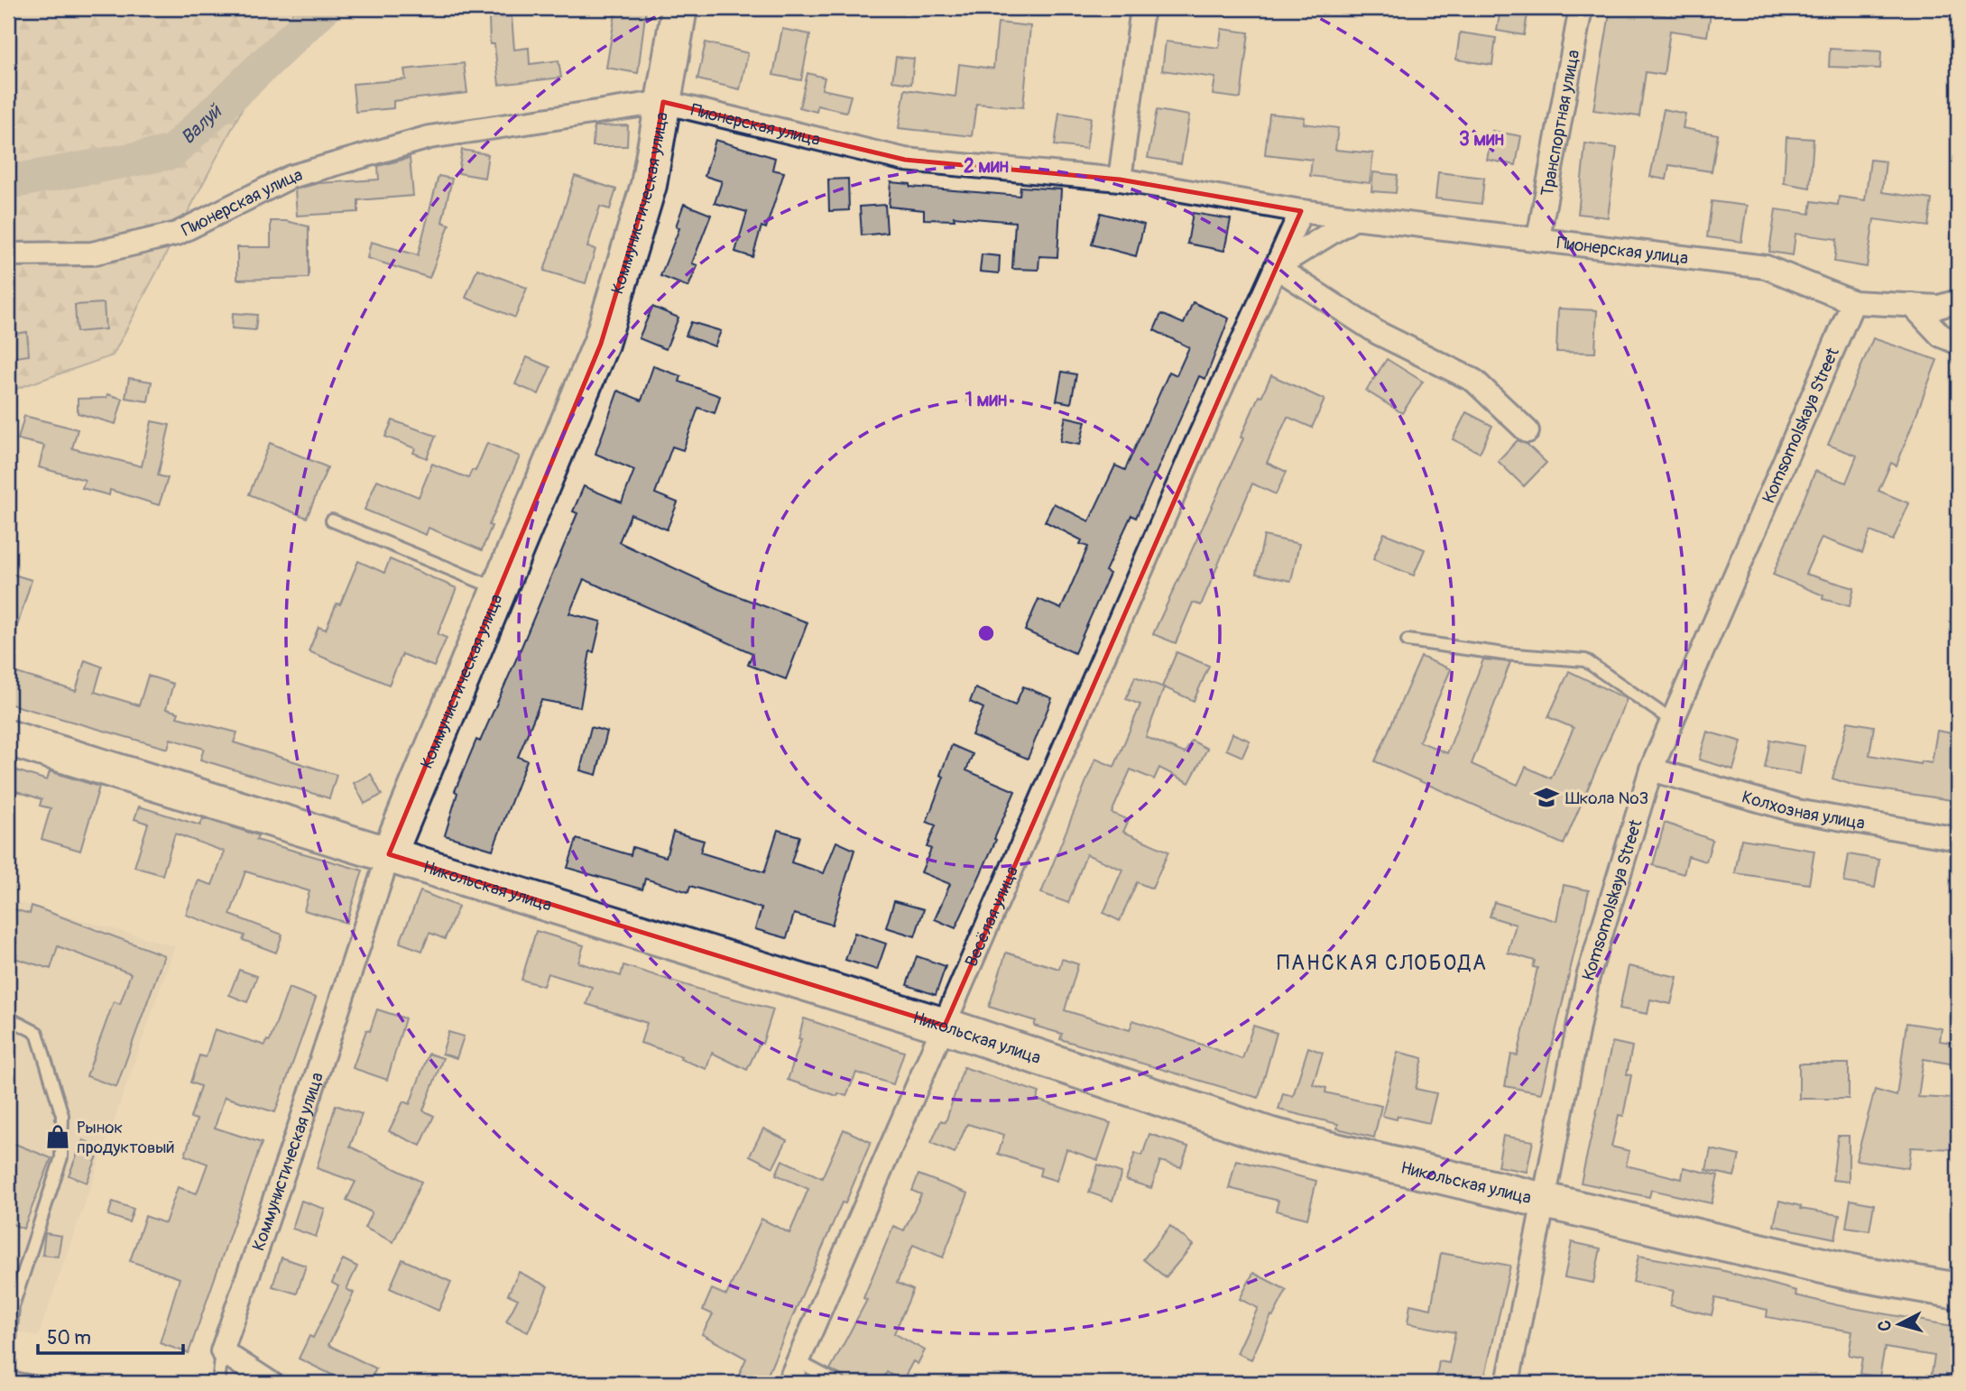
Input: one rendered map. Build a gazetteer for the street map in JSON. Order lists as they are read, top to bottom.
{
  "streets": {
    "main road": ["Коммунистическая улица", "Никольская улица"],
    "street": [
      "Транспортная улица",
      "Пионерская улица",
      "Komsomolskaya Street",
      "Колхозная улица",
      "Весёлая улица"
    ]
  },
  "crossings": [
    ["Транспортная улица", "Пионерская улица"],
    ["Пионерская улица", "Коммунистическая улица"],
    ["Пионерская улица", "Komsomolskaya Street"],
    ["Коммунистическая улица", "Никольская улица"],
    ["Komsomolskaya Street", "Колхозная улица"],
    ["Komsomolskaya Street", "Никольская улица"],
    ["Никольская улица", "Весёлая улица"]
  ],
  "districts": ["ПАНСКАЯ СЛОБОДА"],
  "water": ["Валуй"],
  "places": {
    "school or university": ["Школа №3"],
    "shop": ["Рынок продуктовый"]
  },
  "scale_bar": "50 m",
  "north": "left",
  "rings": ["3 мин", "2 мин", "1 мин"]
}
